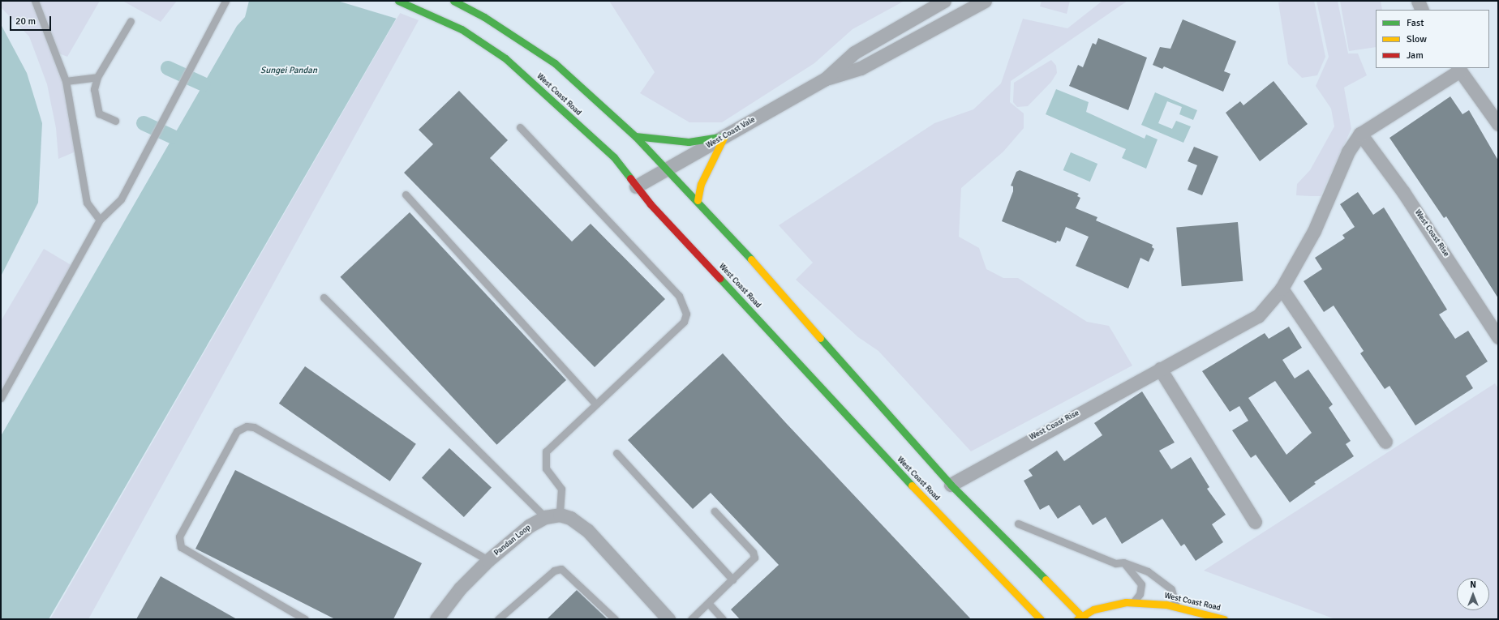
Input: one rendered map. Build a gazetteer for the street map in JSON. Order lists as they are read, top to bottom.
{
  "streets": {
    "main road": ["West Coast Road"],
    "street": ["West Coast Vale", "West Coast Rise", "Pandan Loop"]
  },
  "crossings": [
    ["West Coast Road", "West Coast Vale"],
    ["West Coast Road", "West Coast Rise"]
  ],
  "water": ["Sungei Pandan"],
  "legend": ["Fast", "Slow", "Jam"],
  "scale_bar": "20 m",
  "north": "top"
}
